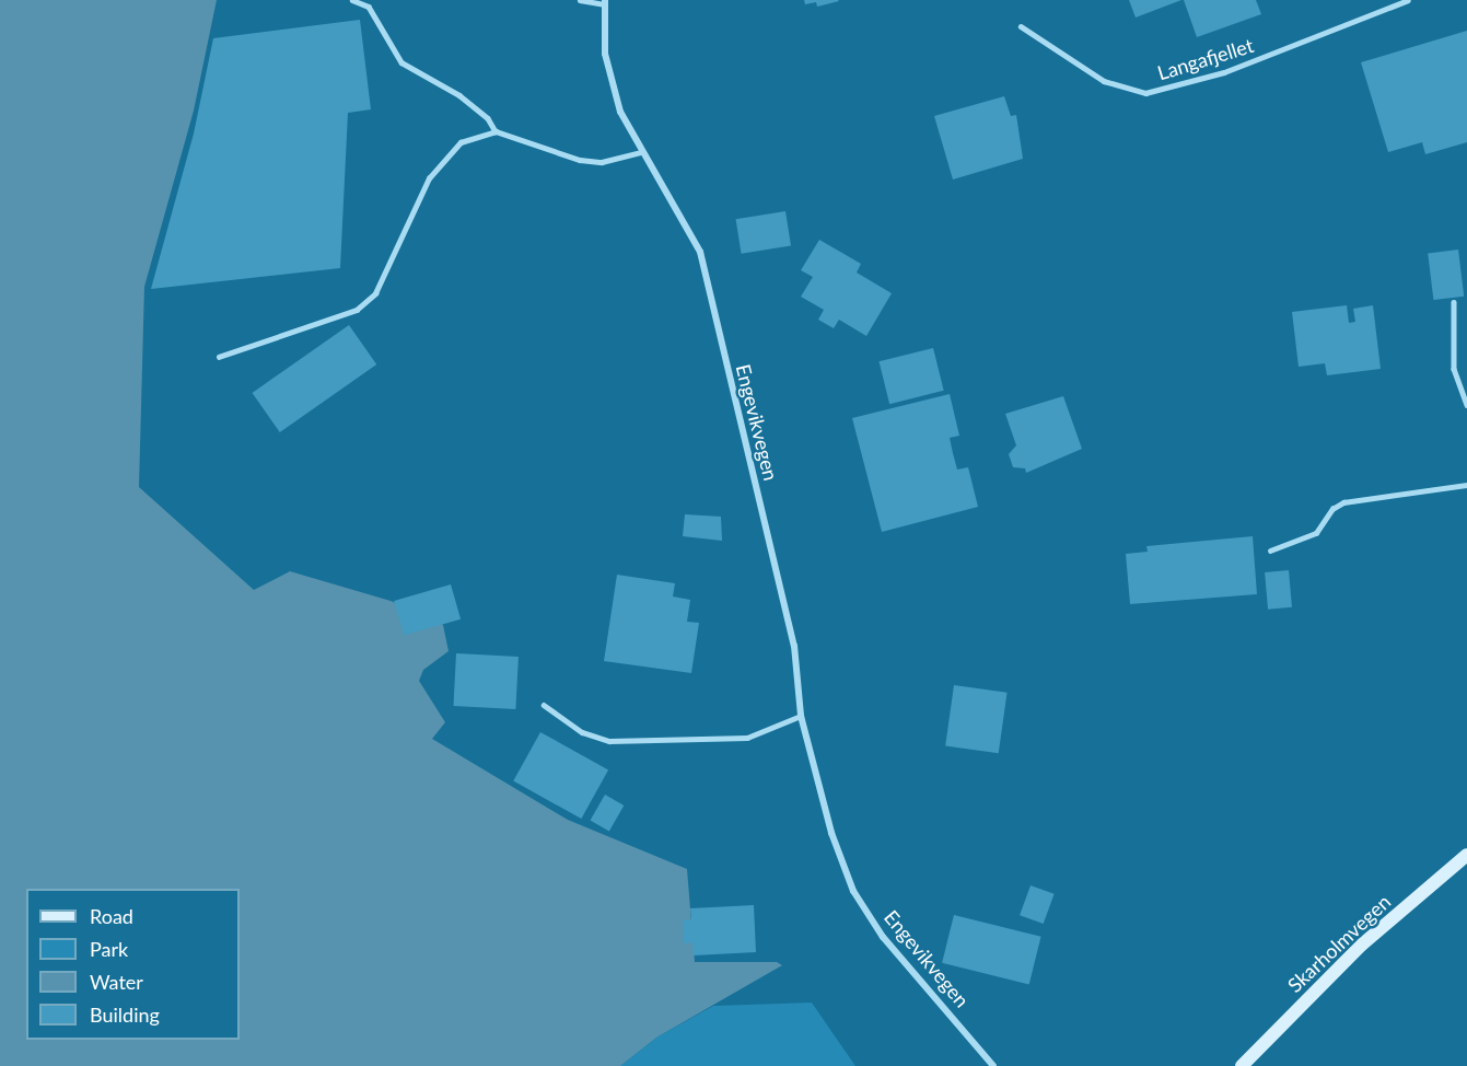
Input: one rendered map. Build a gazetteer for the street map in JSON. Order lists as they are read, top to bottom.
{
  "streets": {
    "street": ["Engevikvegen", "Skarholmvegen"],
    "lane": ["Langafjellet"]
  },
  "legend": [
    "Road",
    "Park",
    "Water",
    "Building"
  ]
}
